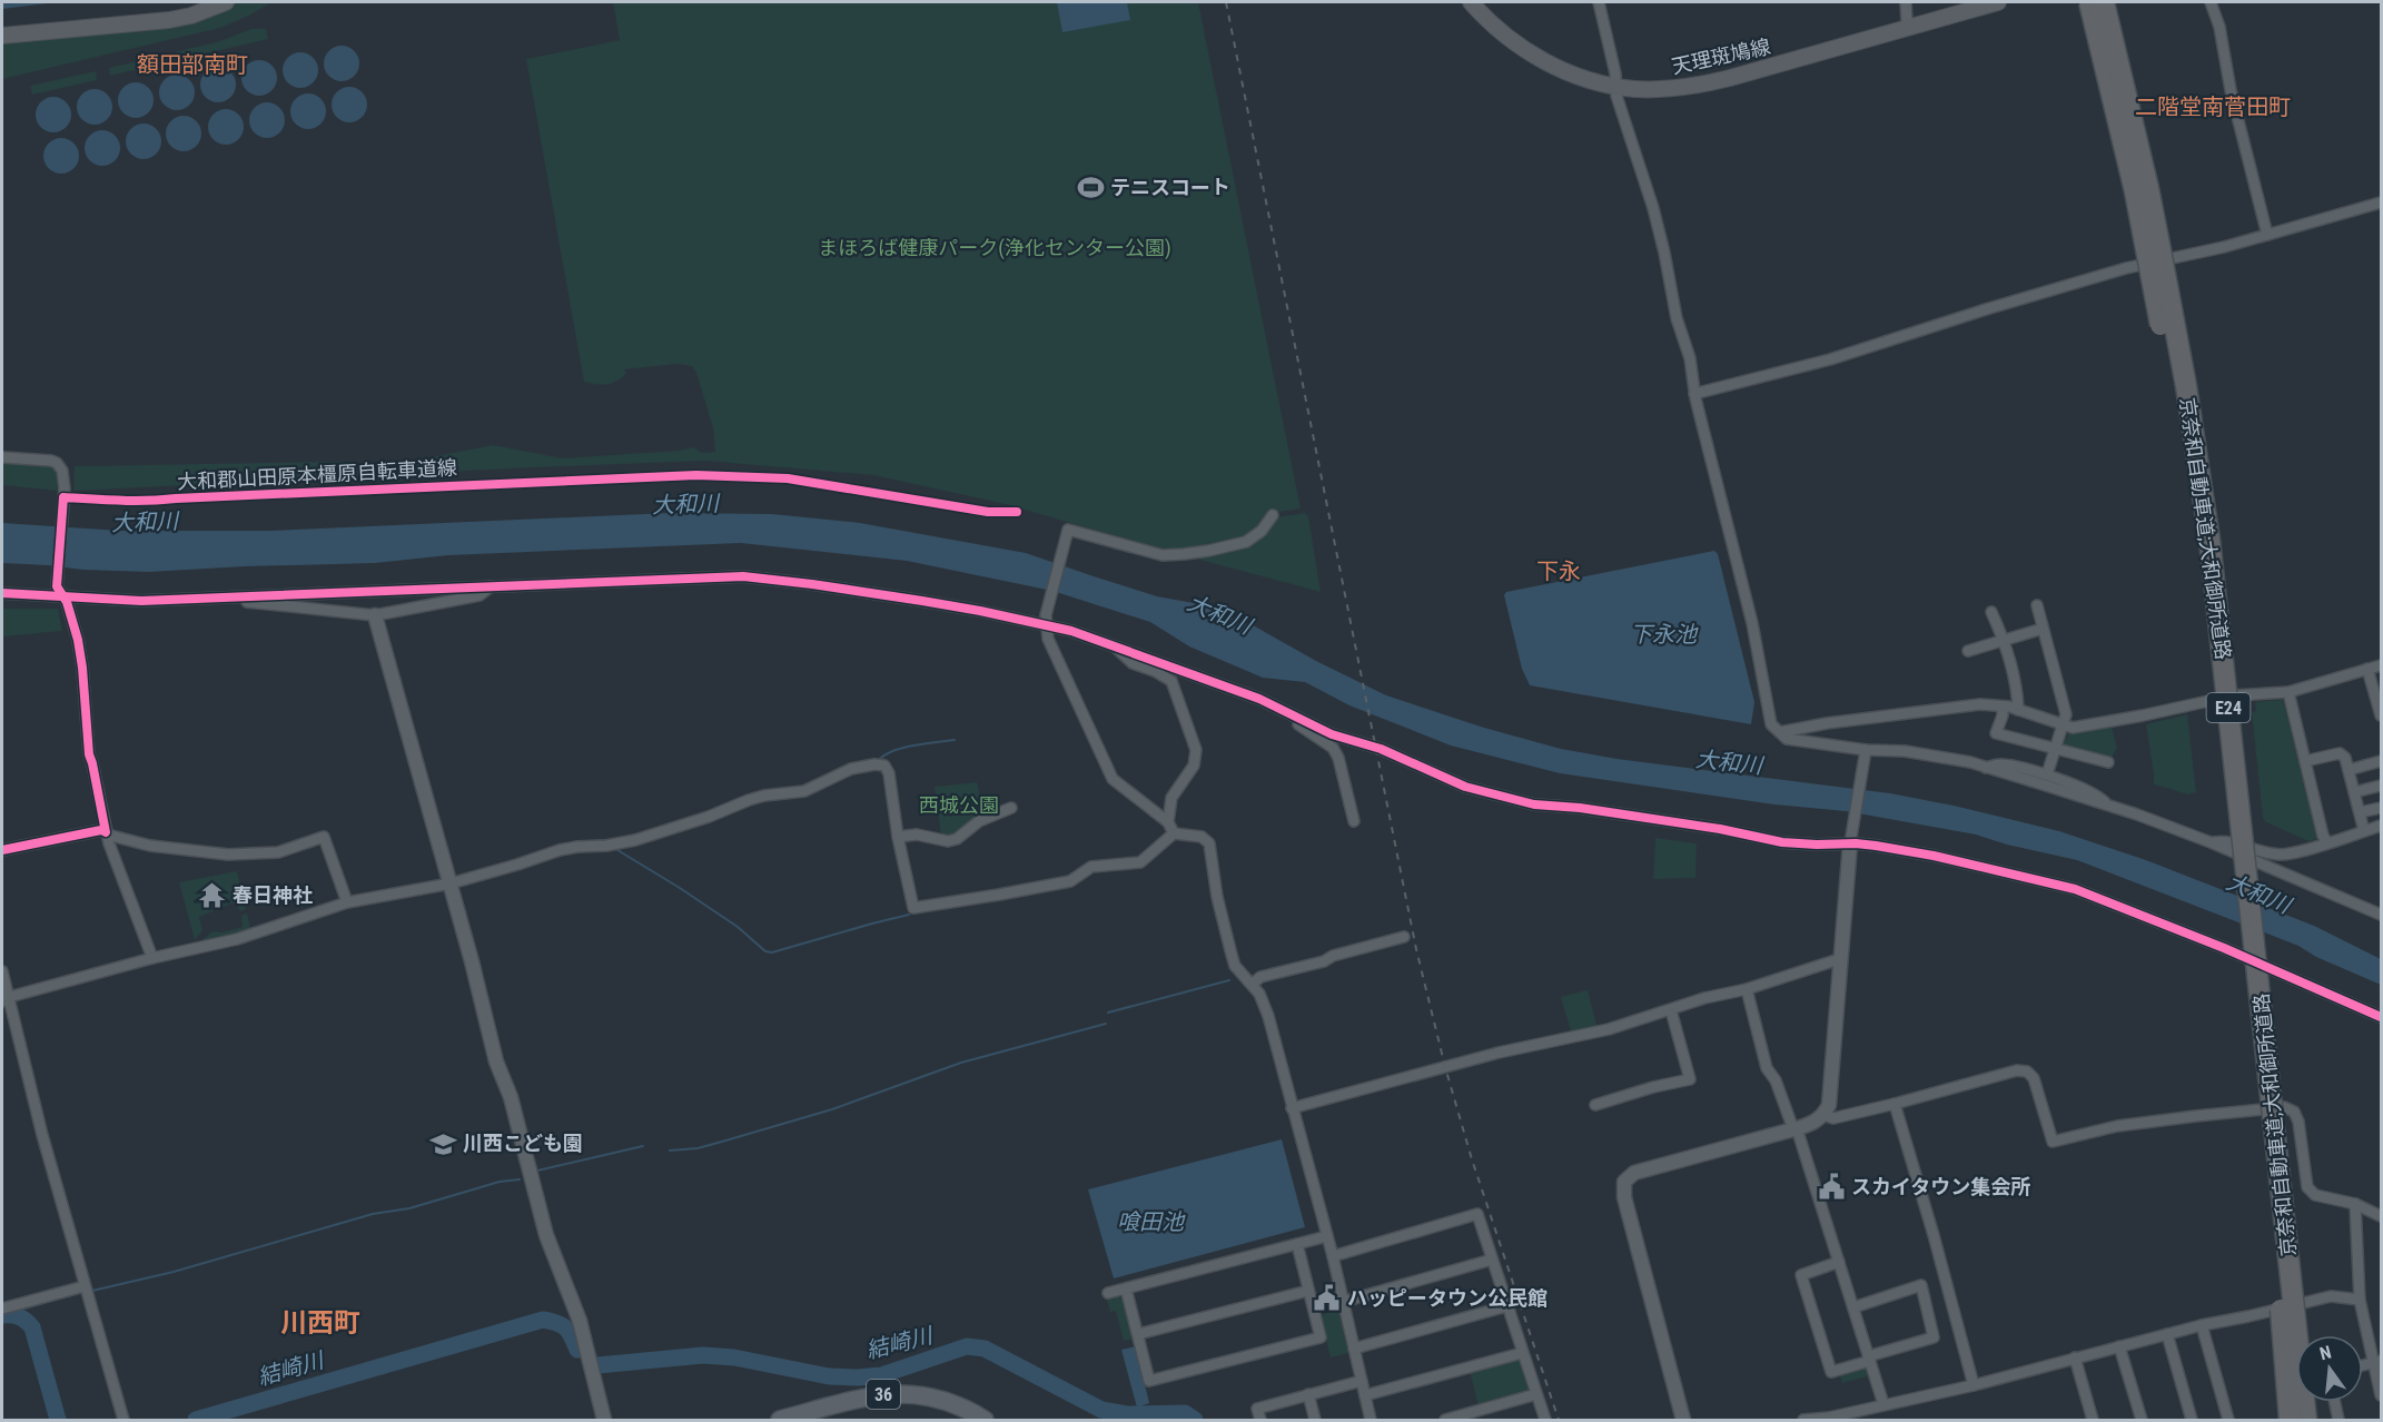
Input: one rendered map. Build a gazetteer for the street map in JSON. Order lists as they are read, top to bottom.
{
  "streets": {
    "highway": ["京奈和自動車道;大和御所道路", "E24"],
    "main road": ["天理斑鳩線", "36"],
    "cycle path": ["大和郡山田原本橿原自転車道線"]
  },
  "districts": [
    "額田部南町",
    "二階堂南菅田町",
    "下永",
    "川西町"
  ],
  "water": [
    "大和川",
    "下永池",
    "喰田池",
    "結崎川"
  ],
  "parks": ["まほろば健康パーク(浄化センター公園)", "西城公園"],
  "places": {
    "sports": ["テニスコート"],
    "temple": ["春日神社"],
    "school or university": ["川西こども園"],
    "public building": ["スカイタウン集会所", "ハッピータウン公民館"]
  },
  "north": "top"
}
